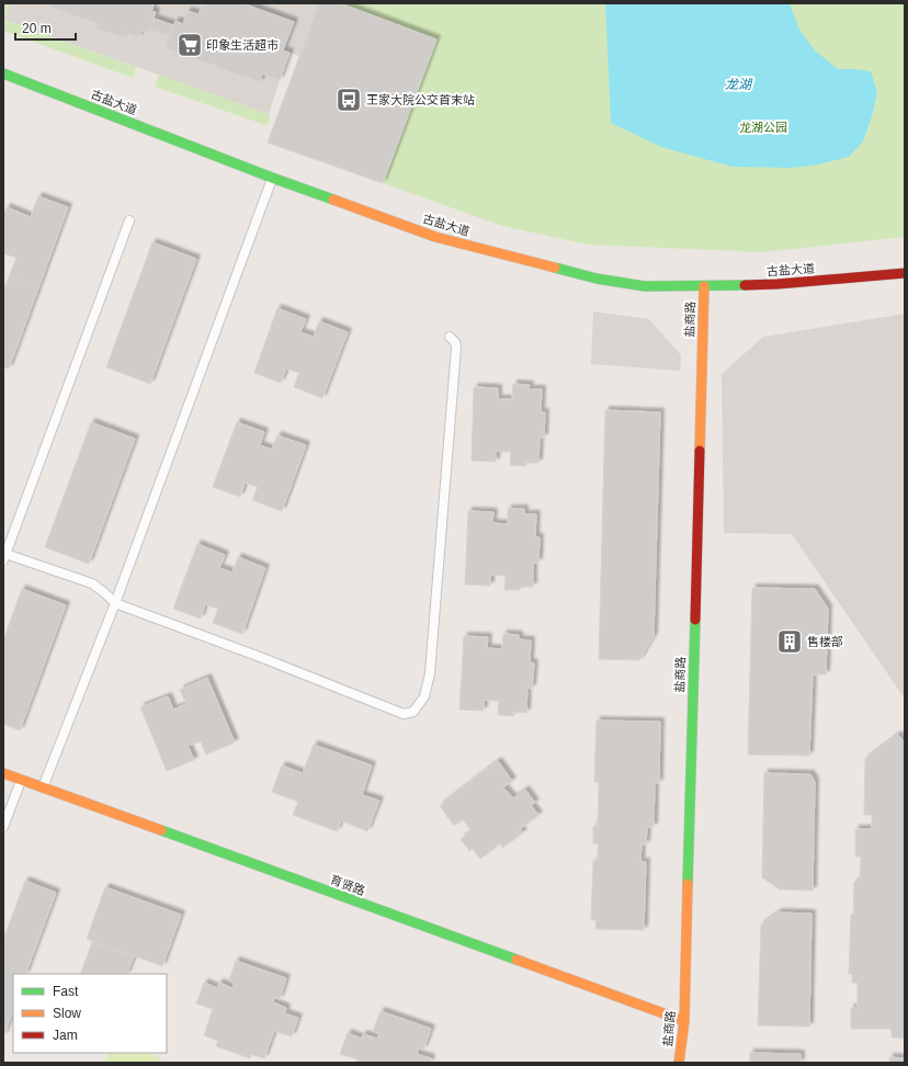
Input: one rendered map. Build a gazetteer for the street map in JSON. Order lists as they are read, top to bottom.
{
  "streets": {
    "street": ["古盐大道", "盐商路", "育贤路"]
  },
  "crossings": [
    ["古盐大道", "盐商路"],
    ["盐商路", "育贤路"]
  ],
  "water": ["龙湖"],
  "parks": ["龙湖公园"],
  "places": {
    "supermarket": ["印象生活超市"],
    "bus stop": ["王家大院公交首末站"],
    "building": ["售楼部"]
  },
  "legend": ["Fast", "Slow", "Jam"],
  "scale_bar": "20 m"
}
